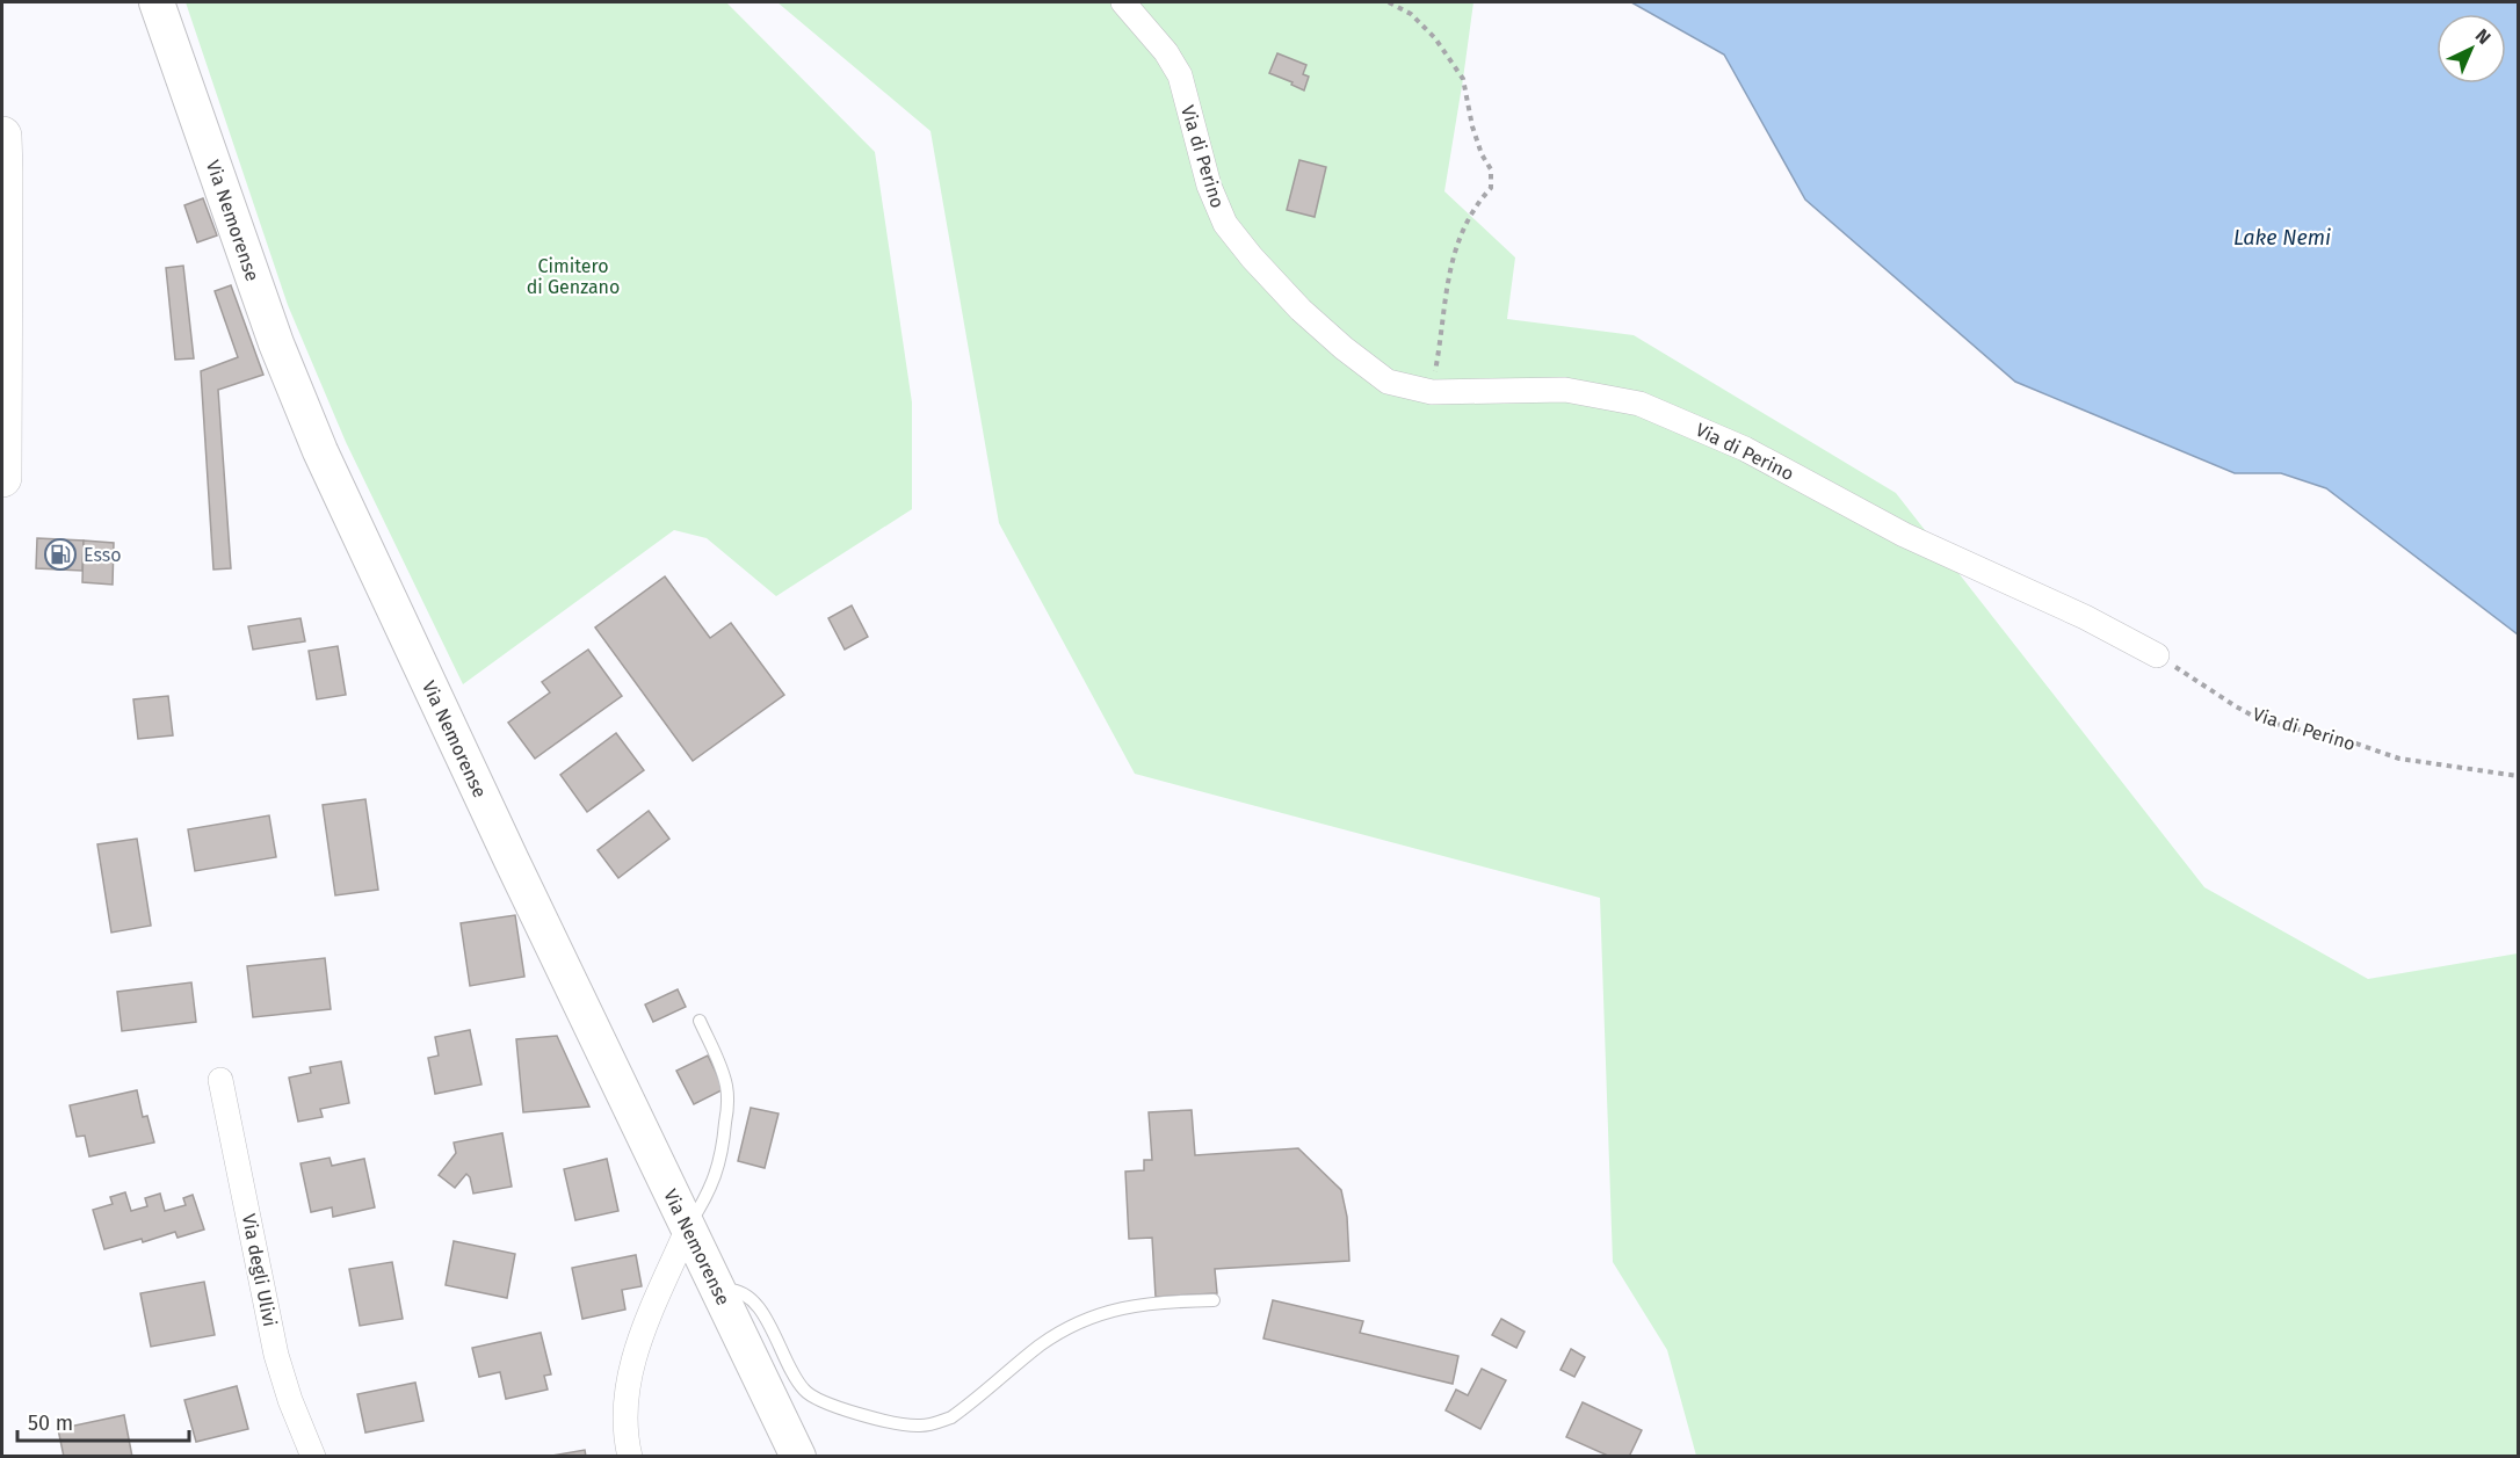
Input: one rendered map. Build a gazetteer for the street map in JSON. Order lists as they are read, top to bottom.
{
  "streets": {
    "main road": ["Via Nemorense"],
    "street": ["Via di Perino", "Via degli Ulivi"]
  },
  "water": ["Lake Nemi"],
  "parks": ["Cimitero di Genzano"],
  "places": {
    "fuel station": ["Esso"]
  },
  "scale_bar": "50 m",
  "north": "top right"
}
